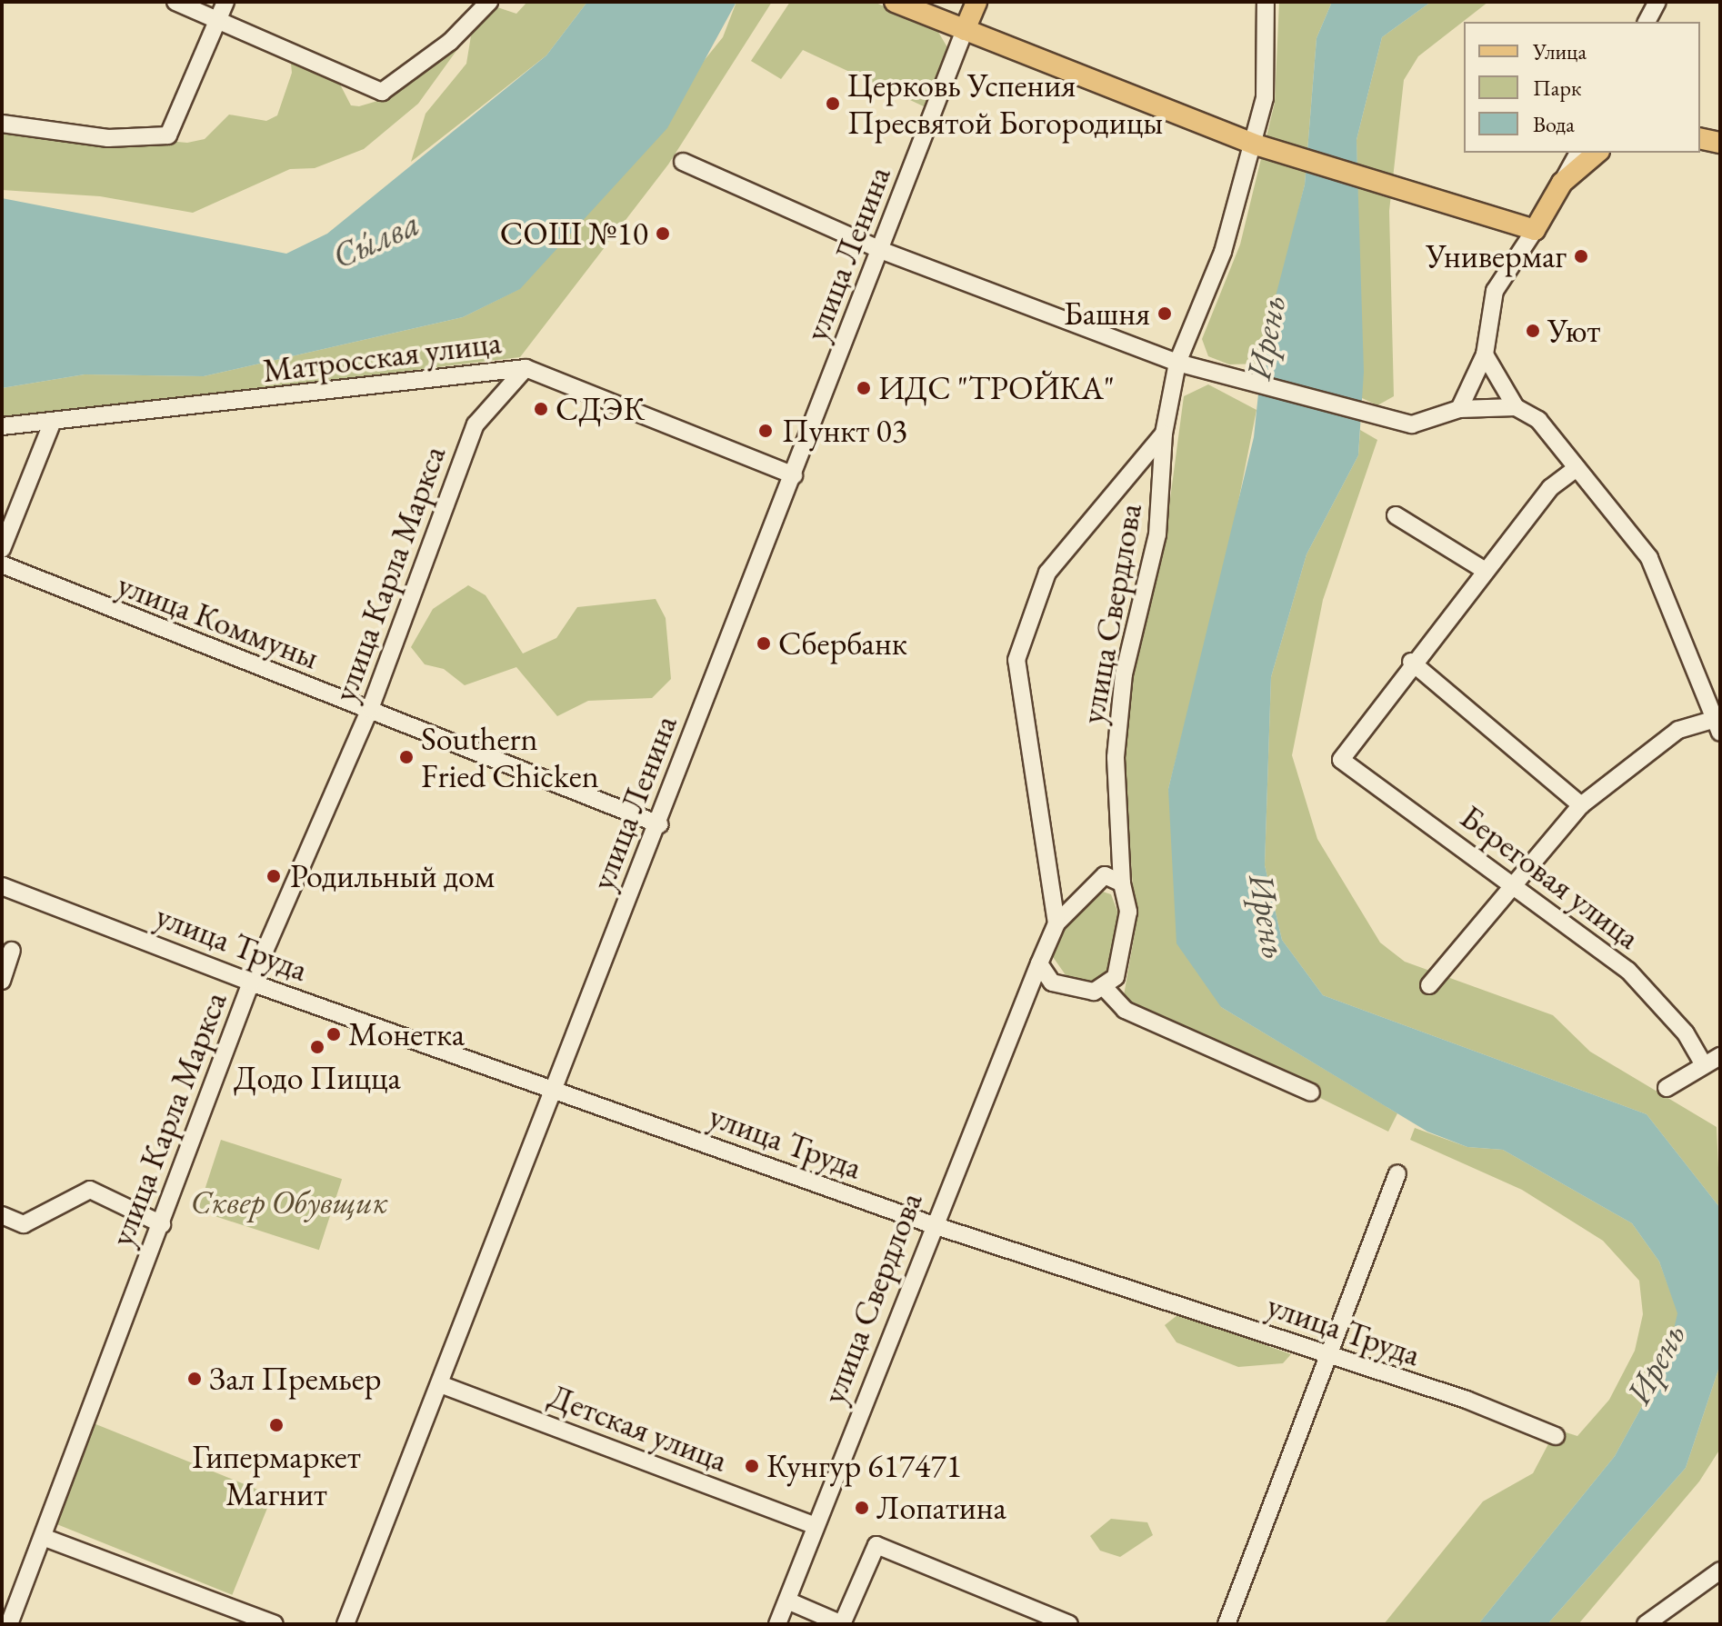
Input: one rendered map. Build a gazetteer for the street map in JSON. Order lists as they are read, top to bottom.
{
  "streets": {
    "main road": ["улица Ленина"],
    "street": [
      "Матросская улица",
      "улица Карла Маркса",
      "улица Свердлова",
      "улица Коммуны",
      "Береговая улица",
      "улица Труда",
      "Детская улица"
    ]
  },
  "crossings": [
    ["улица Ленина", "Матросская улица"],
    ["улица Ленина", "улица Коммуны"],
    ["улица Ленина", "улица Труда"],
    ["улица Ленина", "Детская улица"],
    ["Матросская улица", "улица Карла Маркса"],
    ["улица Карла Маркса", "улица Коммуны"],
    ["улица Карла Маркса", "улица Труда"],
    ["улица Свердлова", "улица Труда"],
    ["улица Свердлова", "Детская улица"]
  ],
  "water": ["Сы́лва", "Ирень"],
  "parks": ["Сквер Обувщик"],
  "places": [
    "Церковь Успения Пресвятой Богородицы",
    "СОШ №10",
    "Универмаг",
    "Башня",
    "Уют",
    "ИДС \"ТРОЙКА\"",
    "СДЭК",
    "Пункт 03",
    "Сбербанк",
    "Southern Fried Chicken",
    "Родильный дом",
    "Монетка",
    "Додо Пицца",
    "Зал Премьер",
    "Гипермаркет Магнит",
    "Кунгур 617471",
    "Лопатина"
  ],
  "legend": ["Улица", "Парк", "Вода"]
}
